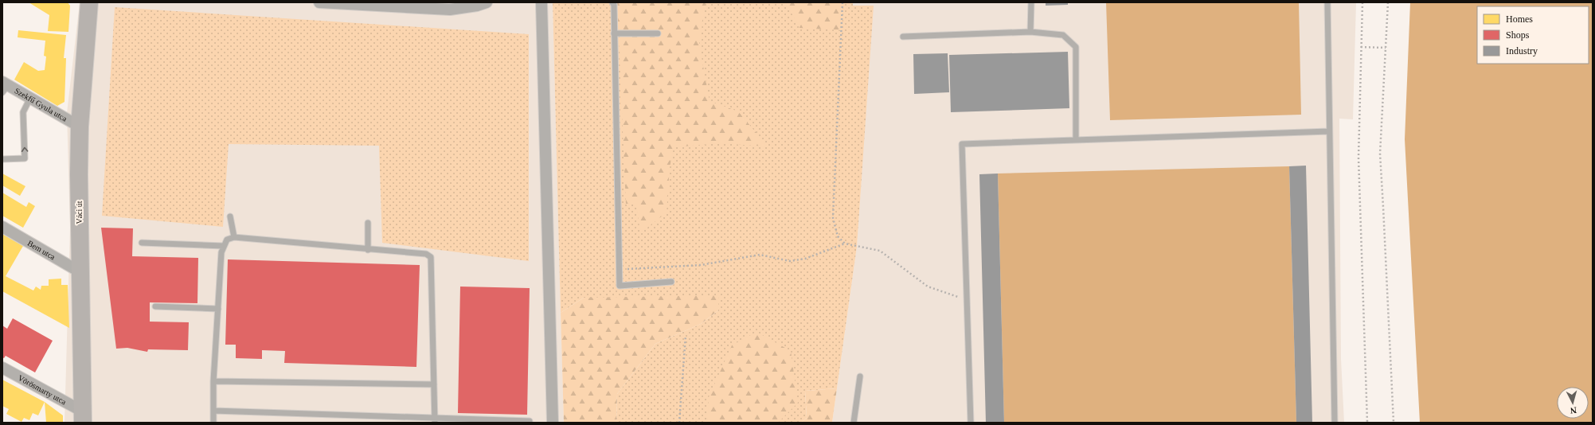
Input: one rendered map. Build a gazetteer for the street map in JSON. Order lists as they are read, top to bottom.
{
  "streets": {
    "main road": ["Váci út"],
    "street": ["Szekfű Gyula utca", "Bem utca", "Vörösmarty utca"]
  },
  "crossings": [
    ["Szekfű Gyula utca", "Váci út"],
    ["Váci út", "Bem utca"],
    ["Váci út", "Vörösmarty utca"]
  ],
  "legend": ["Homes", "Shops", "Industry"],
  "north": "bottom"
}
